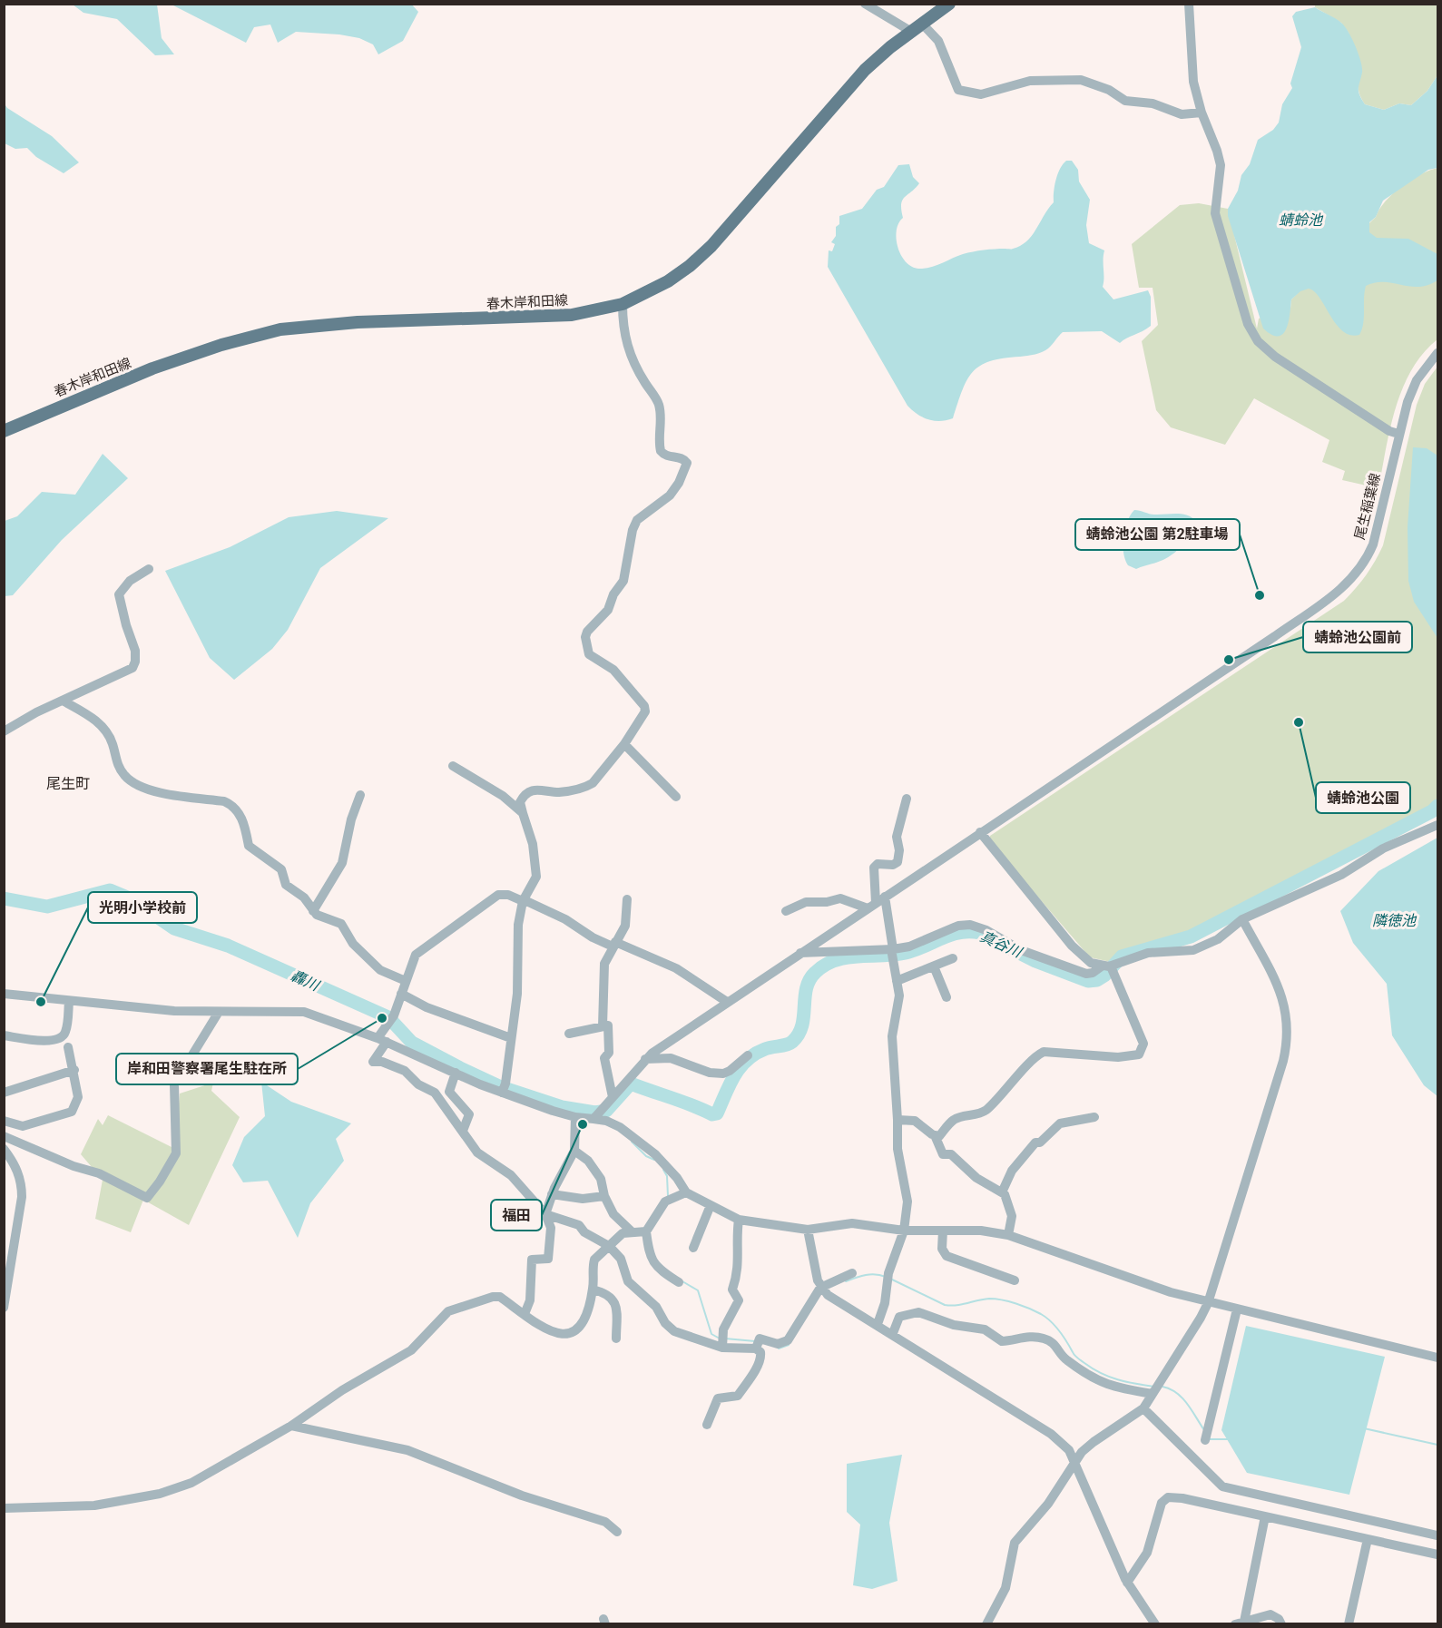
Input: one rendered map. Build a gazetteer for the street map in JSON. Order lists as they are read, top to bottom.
{
  "streets": {
    "main road": ["春木岸和田線"],
    "street": ["尾生稲葉線"]
  },
  "districts": ["尾生町"],
  "water": [
    "蜻蛉池",
    "隣徳池",
    "真谷川",
    "轟川"
  ],
  "places": [
    "蜻蛉池公園 第2駐車場",
    "蜻蛉池公園前",
    "蜻蛉池公園",
    "光明小学校前",
    "岸和田警察署尾生駐在所",
    "福田"
  ]
}
